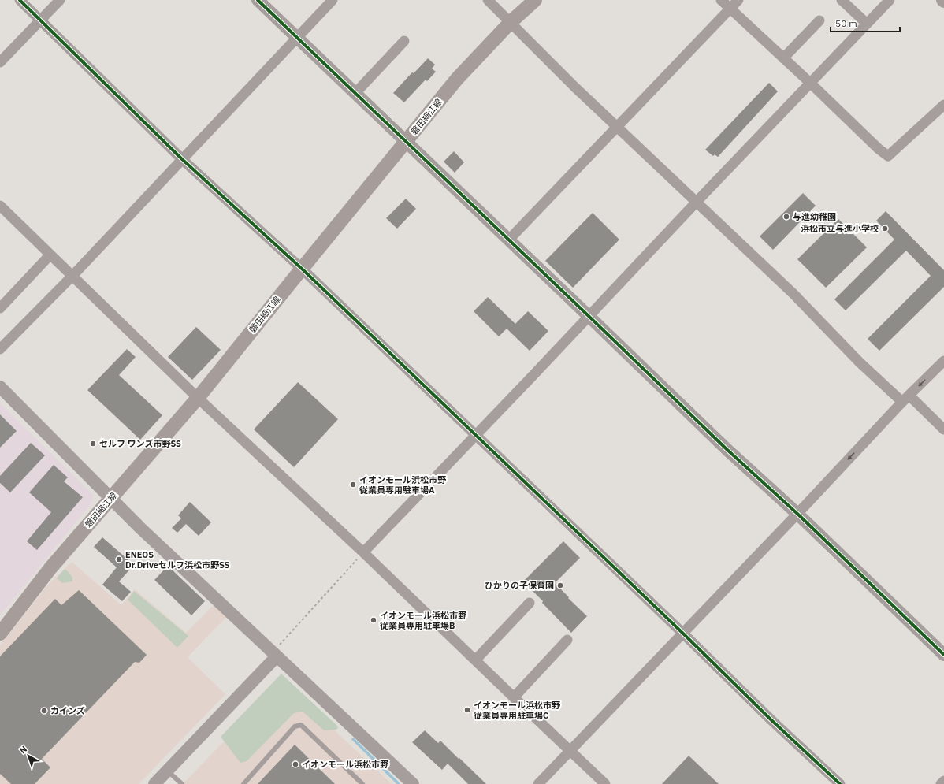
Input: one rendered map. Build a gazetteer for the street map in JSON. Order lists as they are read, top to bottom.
{
  "streets": {
    "main road": ["磐田細江線"]
  },
  "places": [
    "与進幼稚園",
    "浜松市立与進小学校",
    "セルフ ワンズ市野SS",
    "イオンモール浜松市野 従業員専用駐車場A",
    "ENEOS Dr.Driveセルフ浜松市野SS",
    "ひかりの子保育園",
    "イオンモール浜松市野 従業員専用駐車場B",
    "イオンモール浜松市野 従業員専用駐車場C",
    "カインズ",
    "イオンモール浜松市野"
  ],
  "scale_bar": "50 m",
  "north": "top left"
}
